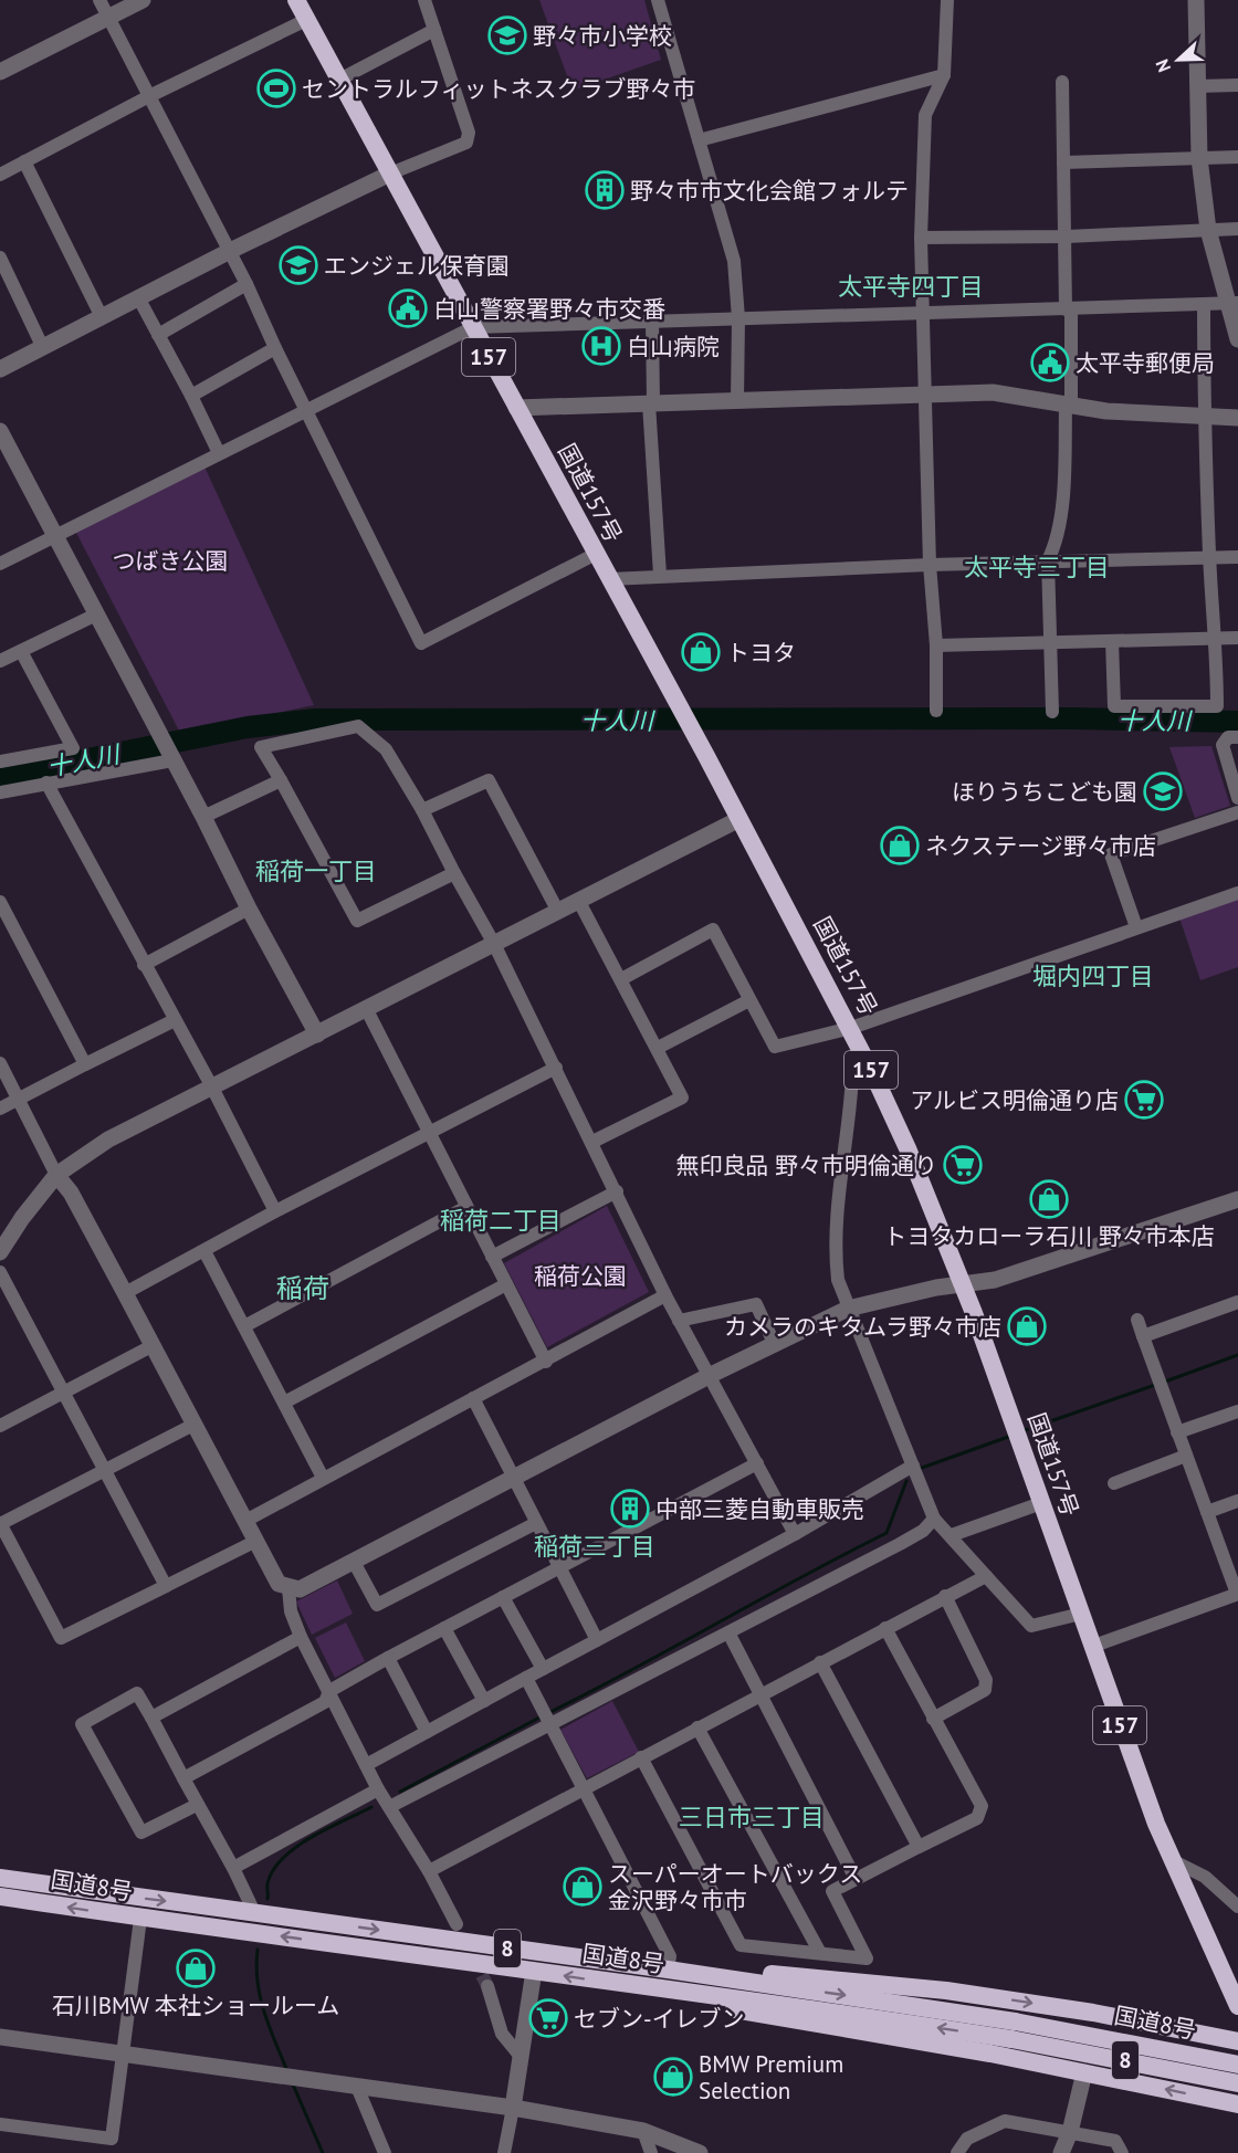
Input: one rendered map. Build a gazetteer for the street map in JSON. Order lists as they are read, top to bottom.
{
  "streets": {
    "highway": [
      "157",
      "国道157号",
      "国道8号",
      "8"
    ]
  },
  "districts": [
    "太平寺四丁目",
    "太平寺三丁目",
    "稲荷一丁目",
    "堀内四丁目",
    "稲荷二丁目",
    "稲荷",
    "稲荷三丁目",
    "三日市三丁目"
  ],
  "water": ["十人川"],
  "parks": ["つばき公園", "稲荷公園"],
  "places": {
    "school or university": ["野々市小学校", "エンジェル保育園", "ほりうちこども園"],
    "sports": ["セントラルフィットネスクラブ野々市"],
    "building": ["野々市市文化会館フォルテ", "中部三菱自動車販売"],
    "public building": ["白山警察署野々市交番", "太平寺郵便局"],
    "hospital": ["白山病院"],
    "shop": [
      "トヨタ",
      "ネクステージ野々市店",
      "トヨタカローラ石川 野々市本店",
      "カメラのキタムラ野々市店",
      "スーパーオートバックス 金沢野々市市",
      "石川BMW 本社ショールーム",
      "BMW Premium Selection"
    ],
    "supermarket": ["アルビス明倫通り店", "無印良品 野々市明倫通り", "セブン-イレブン"]
  },
  "north": "left"
}
